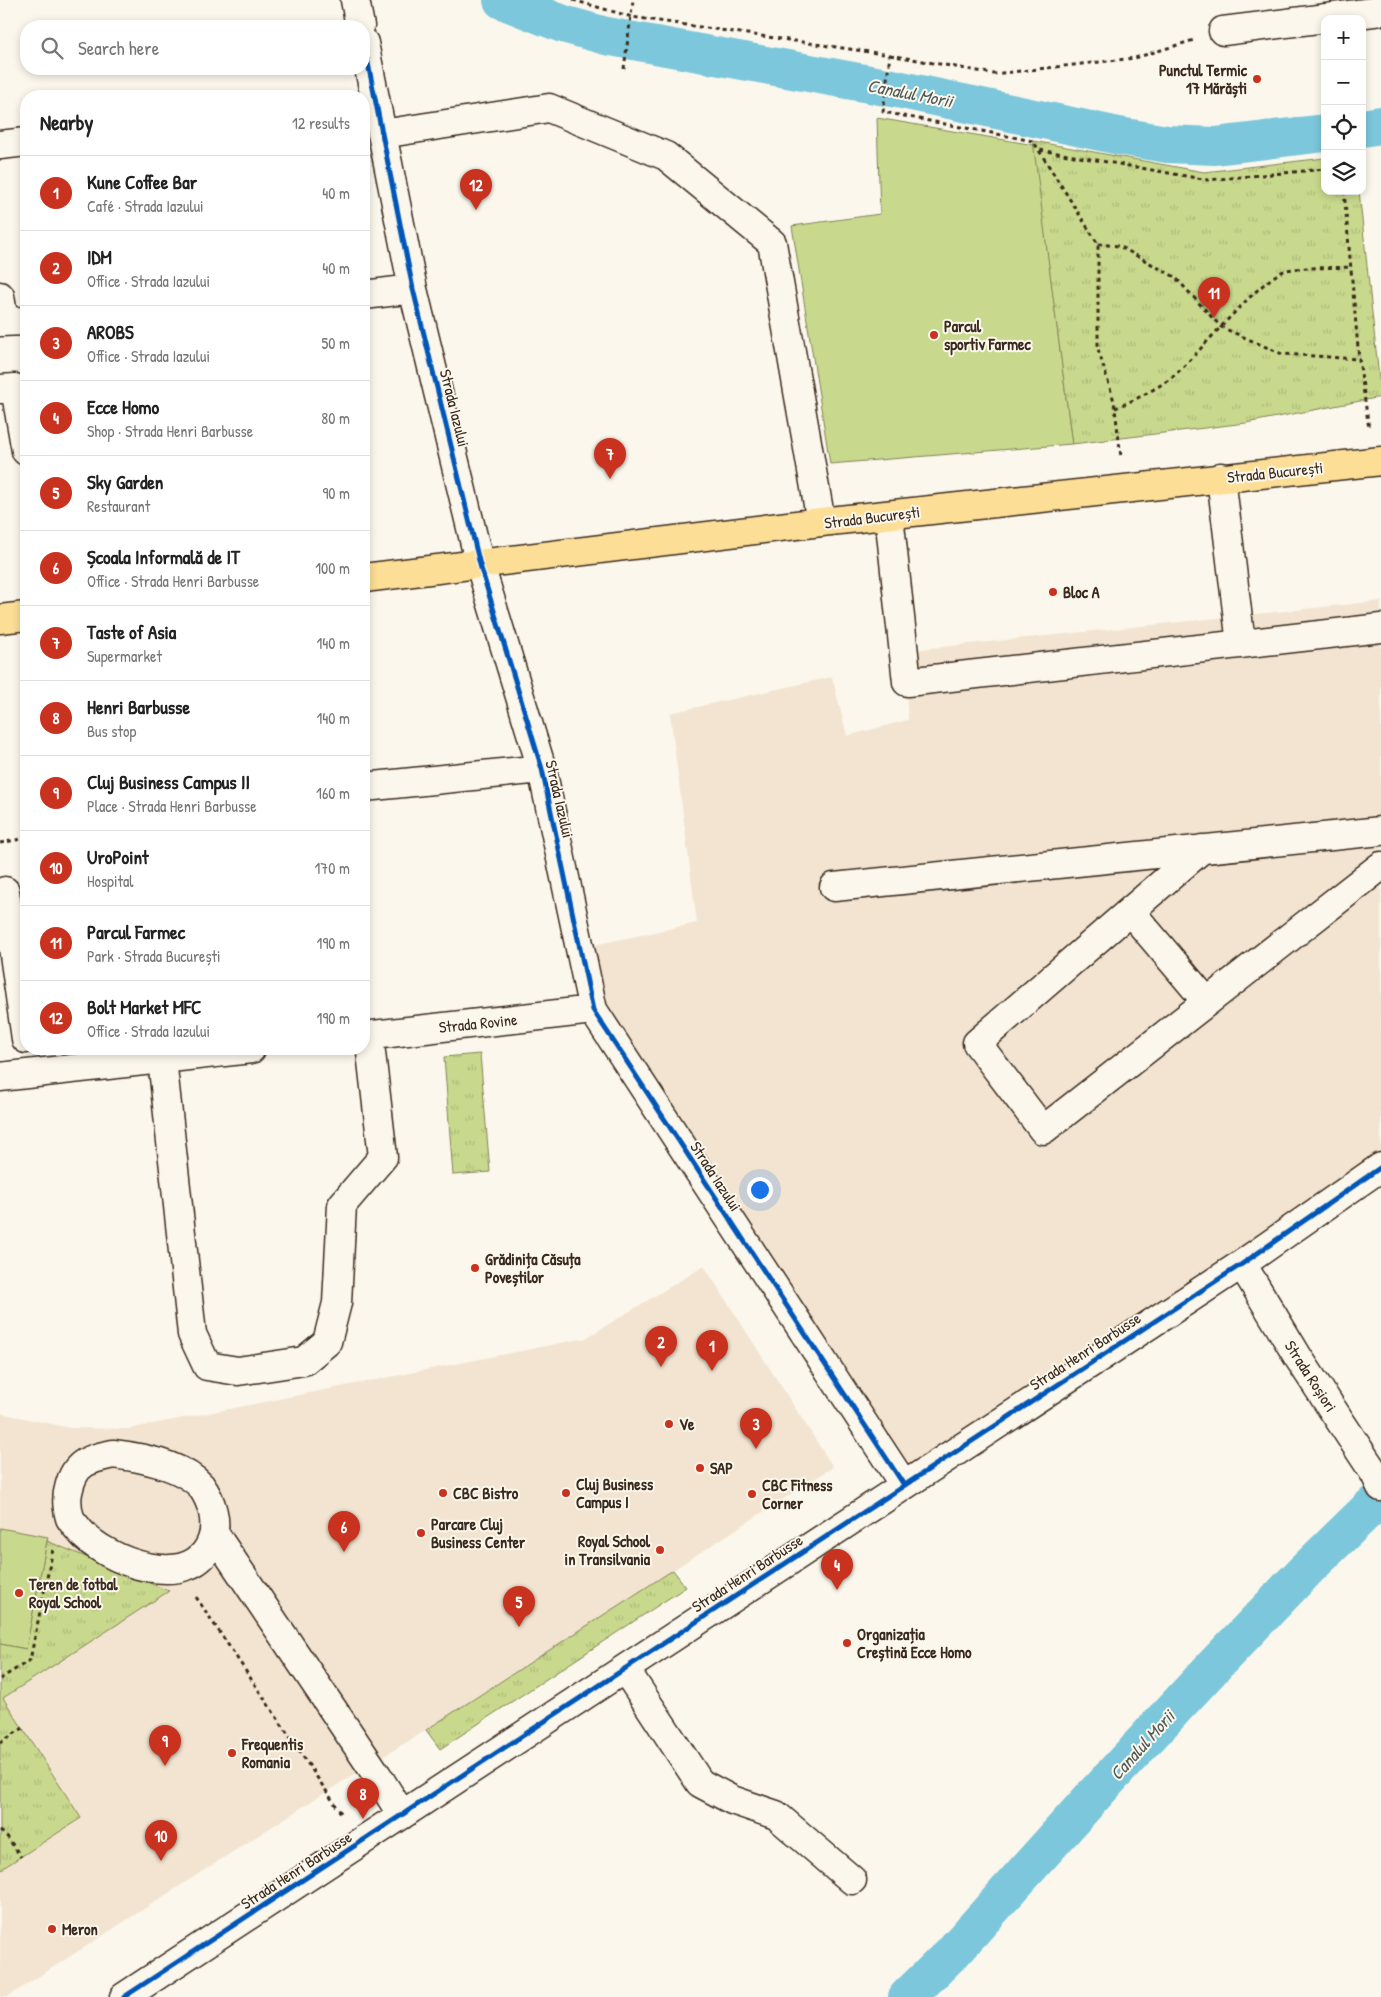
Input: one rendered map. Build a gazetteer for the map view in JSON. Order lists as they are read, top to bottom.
{
  "streets": {
    "main road": ["Strada București"],
    "street": [
      "Strada Iazului",
      "Strada Rovine",
      "Strada Henri Barbusse",
      "Strada Roșiori"
    ]
  },
  "crossings": [
    ["Strada Iazului", "Strada București"],
    ["Strada Iazului", "Strada Rovine"],
    ["Strada Iazului", "Strada Henri Barbusse"],
    ["Strada Henri Barbusse", "Strada Roșiori"]
  ],
  "water": ["Canalul Morii"],
  "places": [
    "Punctul Termic 17 Mărăști",
    "Parcul sportiv Farmec",
    "Bloc A",
    "Grădinița Căsuța Poveștilor",
    "Ve",
    "SAP",
    "CBC Bistro",
    "Cluj Business Campus I",
    "CBC Fitness Corner",
    "Parcare Cluj Business Center",
    "Royal School in Transilvania",
    "Teren de fotbal Royal School",
    "Organizația Creștină Ecce Homo",
    "Frequentis Romania",
    "Meron"
  ],
  "page": {
    "map_buttons": ["+", "−"],
    "search": "Search here",
    "heading": ["Nearby", "12 results"],
    "list": [
      {
        "mark": "1",
        "name": "Kune Coffee Bar",
        "note": "Café · Strada Iazului",
        "value": "40 m"
      },
      {
        "mark": "2",
        "name": "IDM",
        "note": "Office · Strada Iazului",
        "value": "40 m"
      },
      {
        "mark": "3",
        "name": "AROBS",
        "note": "Office · Strada Iazului",
        "value": "50 m"
      },
      {
        "mark": "4",
        "name": "Ecce Homo",
        "note": "Shop · Strada Henri Barbusse",
        "value": "80 m"
      },
      {
        "mark": "5",
        "name": "Sky Garden",
        "note": "Restaurant",
        "value": "90 m"
      },
      {
        "mark": "6",
        "name": "Școala Informală de IT",
        "note": "Office · Strada Henri Barbusse",
        "value": "100 m"
      },
      {
        "mark": "7",
        "name": "Taste of Asia",
        "note": "Supermarket",
        "value": "140 m"
      },
      {
        "mark": "8",
        "name": "Henri Barbusse",
        "note": "Bus stop",
        "value": "140 m"
      },
      {
        "mark": "9",
        "name": "Cluj Business Campus II",
        "note": "Place · Strada Henri Barbusse",
        "value": "160 m"
      },
      {
        "mark": "10",
        "name": "UroPoint",
        "note": "Hospital",
        "value": "170 m"
      },
      {
        "mark": "11",
        "name": "Parcul Farmec",
        "note": "Park · Strada București",
        "value": "190 m"
      },
      {
        "mark": "12",
        "name": "Bolt Market MFC",
        "note": "Office · Strada Iazului",
        "value": "190 m"
      }
    ],
    "pins": [
      "12",
      "11",
      "7",
      "2",
      "1",
      "3",
      "6",
      "4",
      "5",
      "9",
      "8",
      "10"
    ]
  }
}
